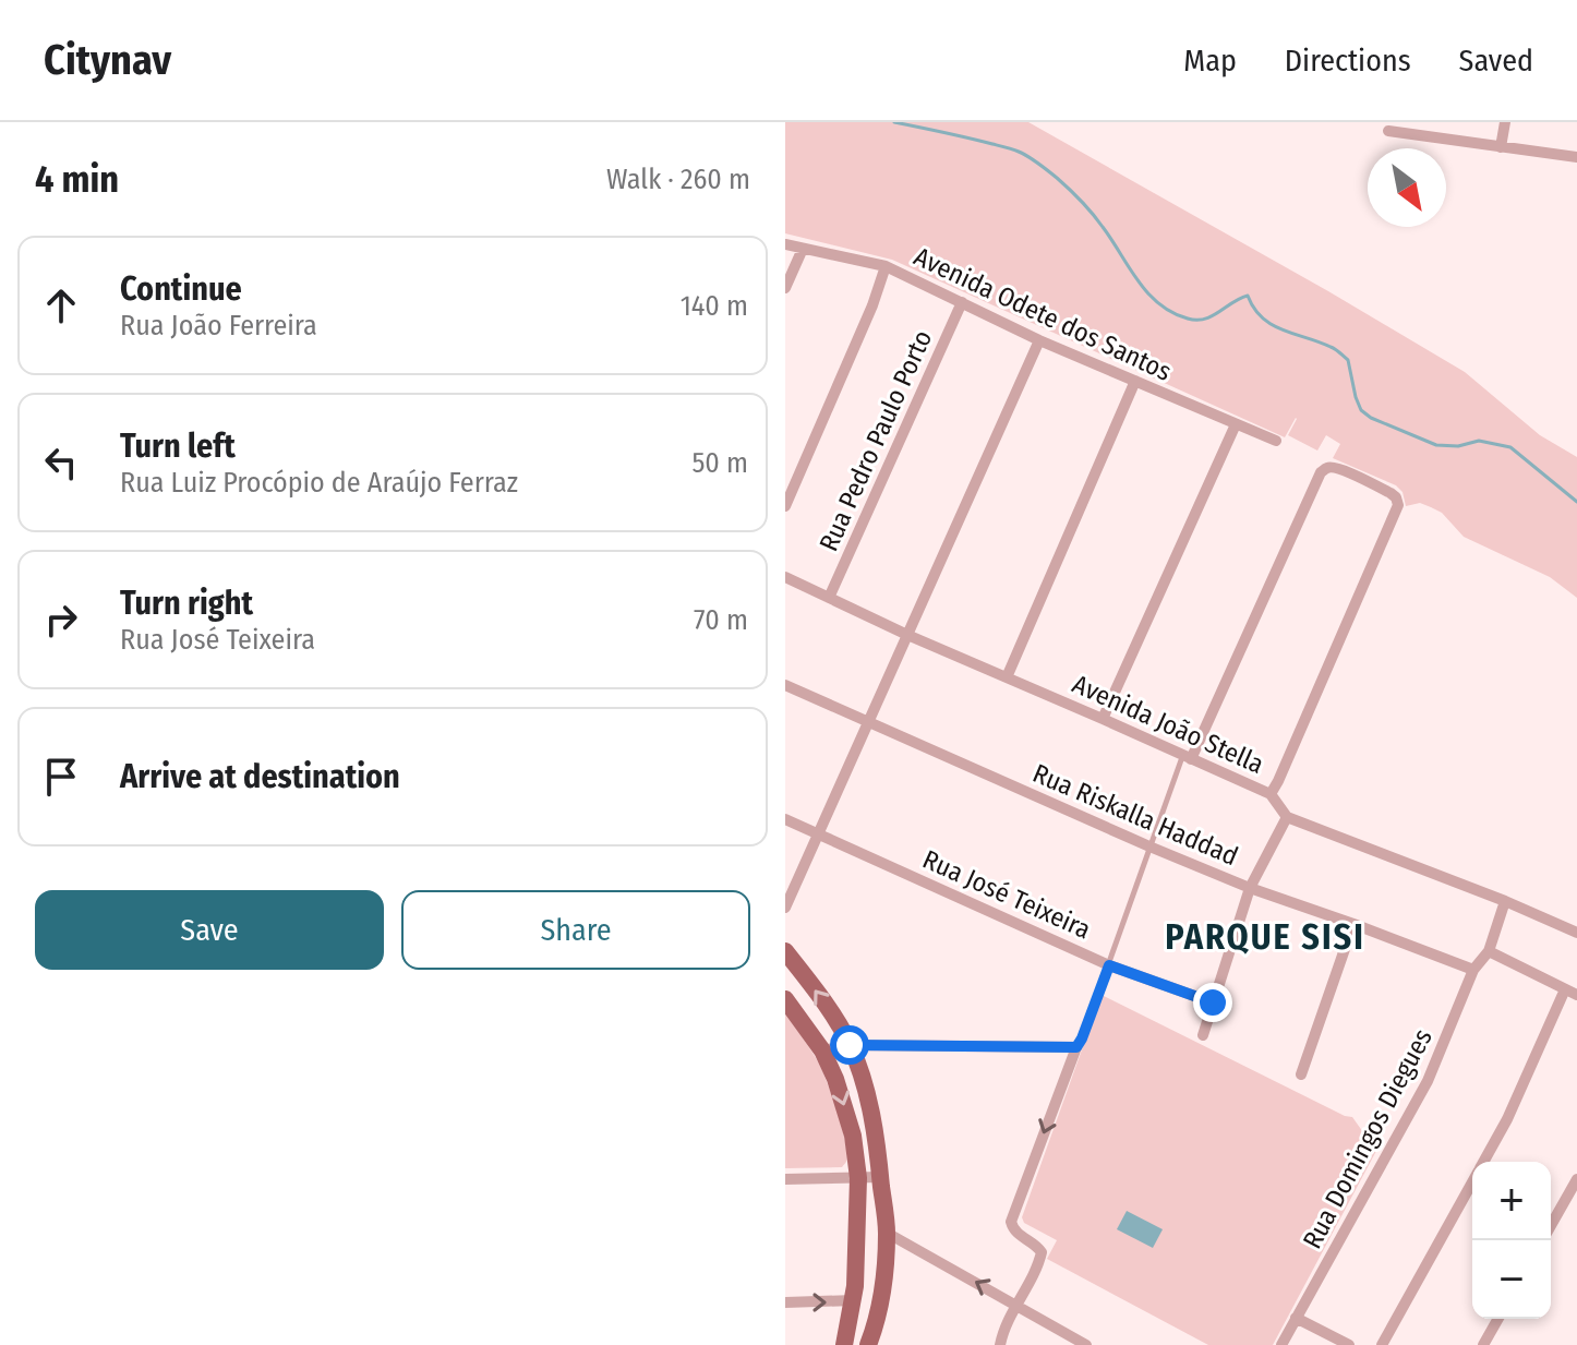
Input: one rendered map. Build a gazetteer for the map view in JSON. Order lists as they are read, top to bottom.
{
  "streets": {
    "street": [
      "Avenida Odete dos Santos",
      "Rua Pedro Paulo Porto",
      "Avenida João Stella",
      "Rua Riskalla Haddad",
      "Rua José Teixeira",
      "Rua Domingos Diegues"
    ]
  },
  "crossings": [
    ["Avenida Odete dos Santos", "Rua Pedro Paulo Porto"],
    ["Rua Pedro Paulo Porto", "Avenida João Stella"],
    ["Rua Riskalla Haddad", "Rua Domingos Diegues"]
  ],
  "districts": ["PARQUE SISI"],
  "north": "bottom right",
  "page": {
    "header": "Citynav",
    "nav": ["Map", "Directions", "Saved"],
    "heading": ["4 min", "Walk · 260 m"],
    "list": [
      ["Continue", "Rua João Ferreira", "140 m"],
      ["Turn left", "Rua Luiz Procópio de Araújo Ferraz", "50 m"],
      ["Turn right", "Rua José Teixeira", "70 m"],
      "Arrive at destination"
    ],
    "buttons": ["Save", "Share"],
    "map_buttons": ["+", "−"]
  }
}
